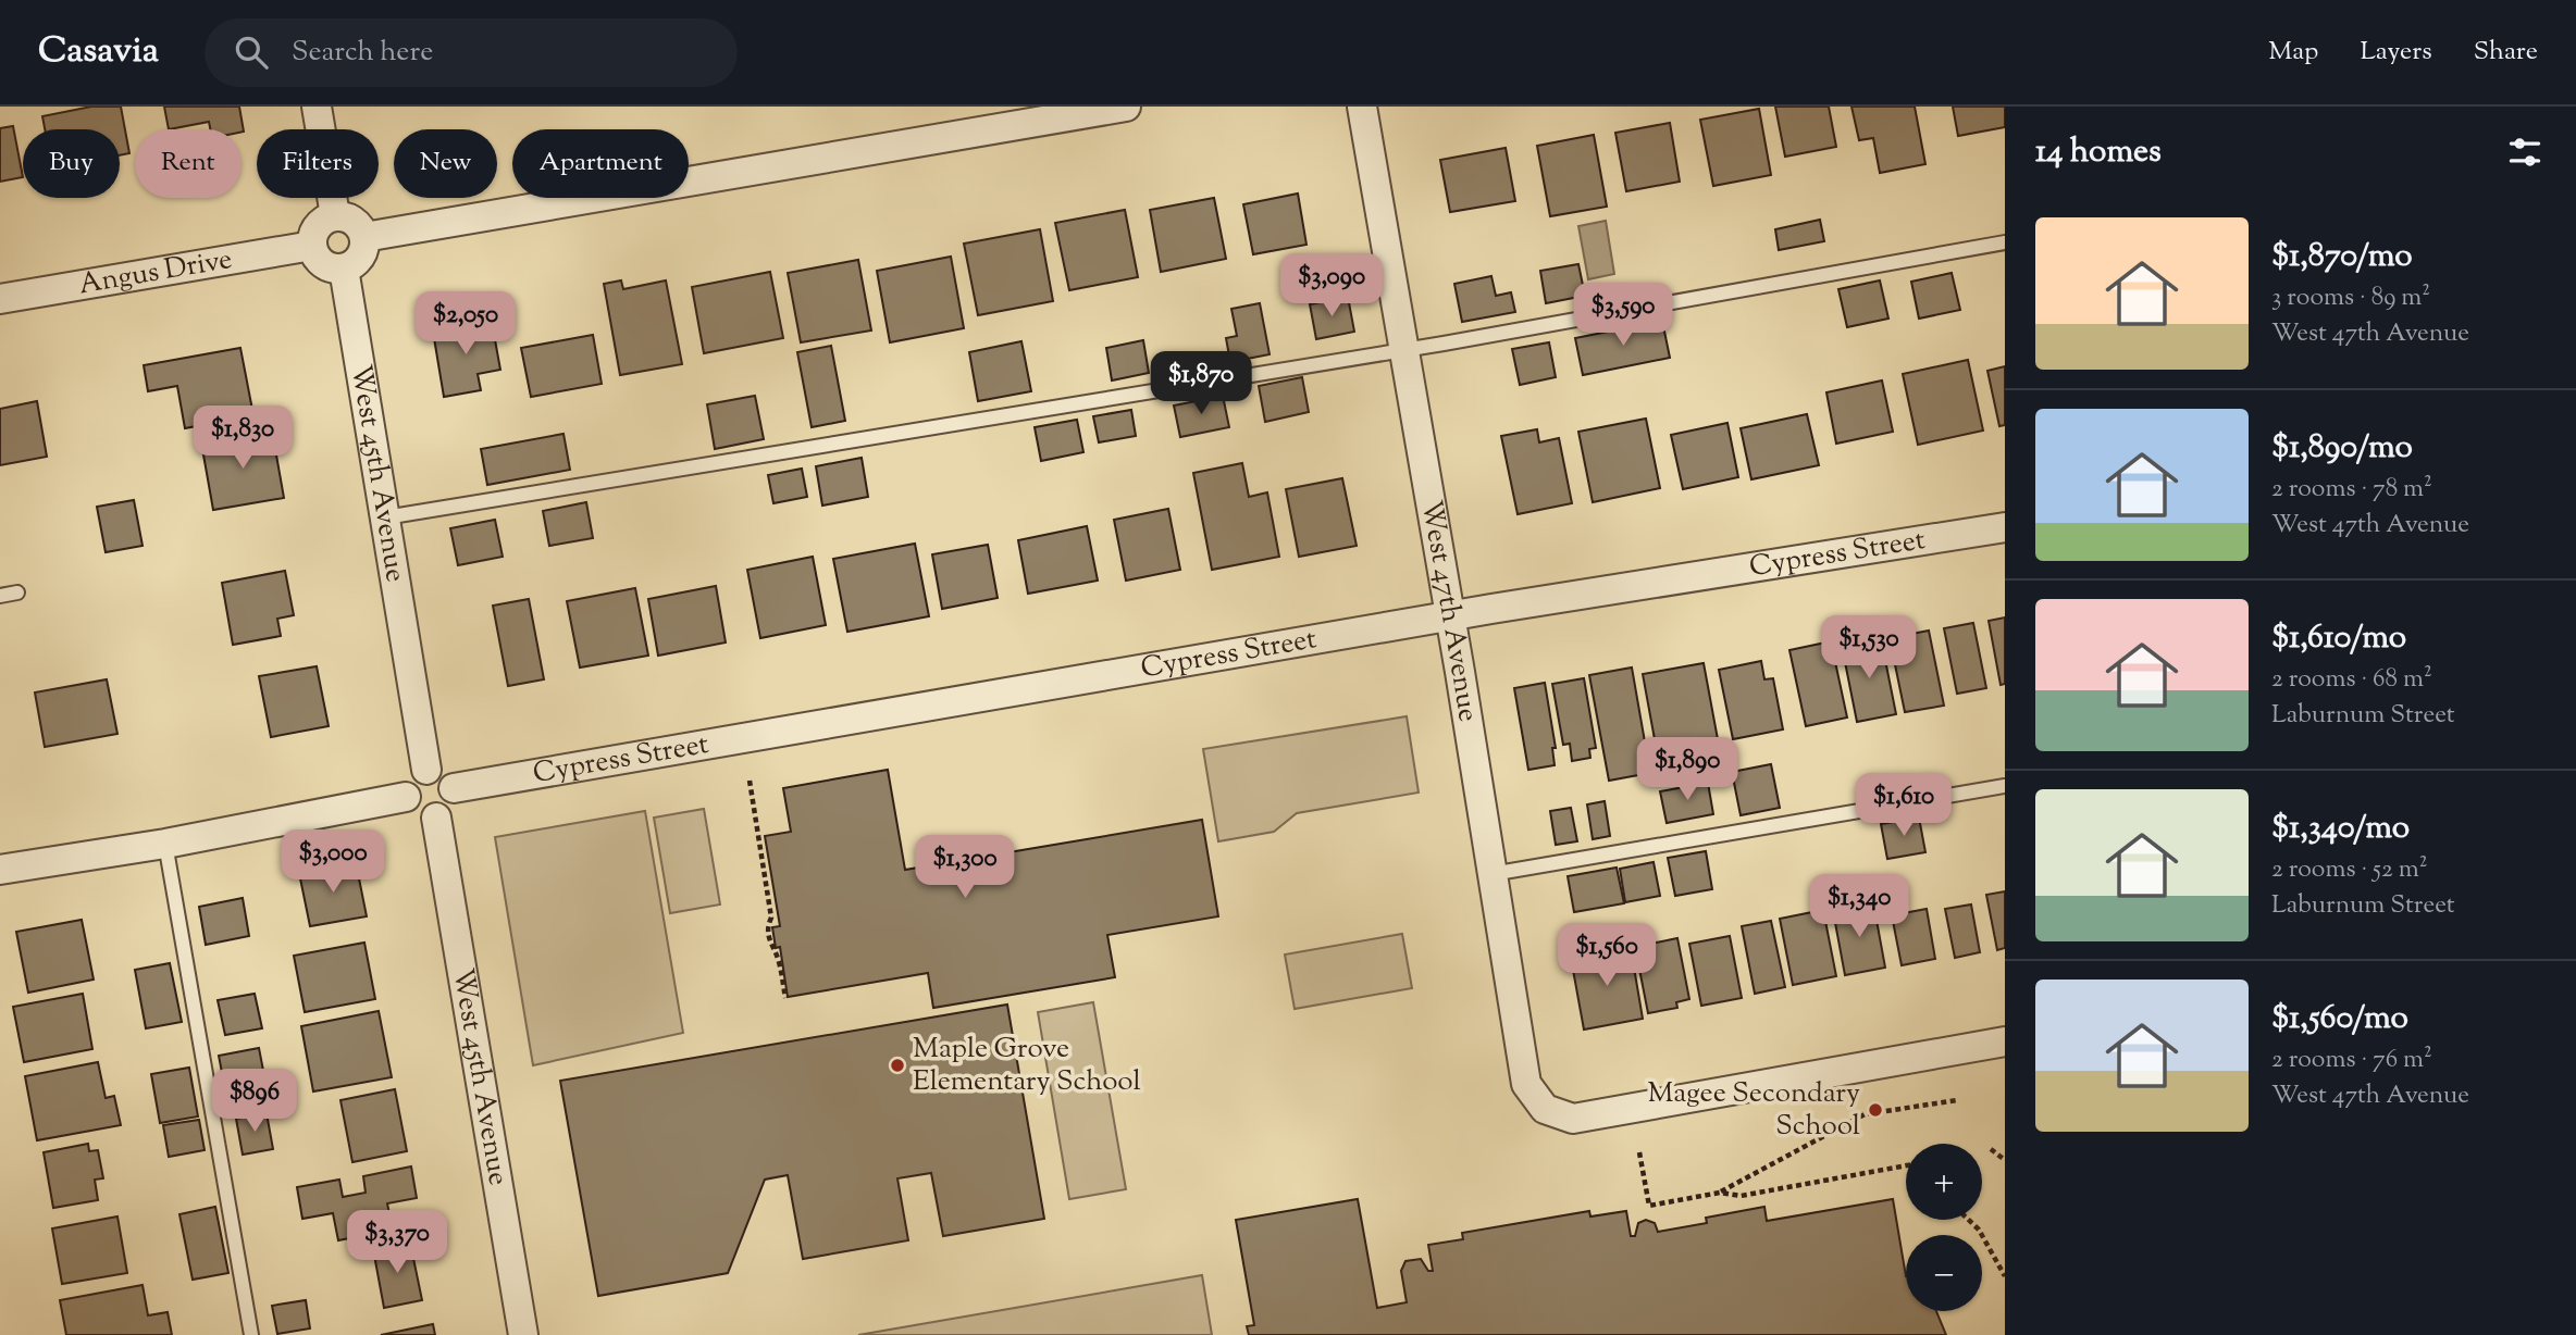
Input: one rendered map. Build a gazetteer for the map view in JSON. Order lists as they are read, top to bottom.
{
  "streets": {
    "street": [
      "Angus Drive",
      "West 45th Avenue",
      "Cypress Street",
      "West 47th Avenue"
    ]
  },
  "crossings": [
    ["Angus Drive", "West 45th Avenue"],
    ["West 45th Avenue", "Cypress Street"],
    ["Cypress Street", "West 47th Avenue"]
  ],
  "places": ["Maple Grove Elementary School", "Magee Secondary School"],
  "page": {
    "header": "Casavia",
    "search": "Search here",
    "nav": ["Map", "Layers", "Share"],
    "heading": "14 homes",
    "chip": [
      "Buy",
      "Rent",
      "Filters",
      "New",
      "Apartment"
    ],
    "list": [
      {
        "name": "$1,870/mo",
        "note": "3 rooms · 89 m² · West 47th Avenue"
      },
      {
        "name": "$1,890/mo",
        "note": "2 rooms · 78 m² · West 47th Avenue"
      },
      {
        "name": "$1,610/mo",
        "note": "2 rooms · 68 m² · Laburnum Street"
      },
      {
        "name": "$1,340/mo",
        "note": "2 rooms · 52 m² · Laburnum Street"
      },
      {
        "name": "$1,560/mo",
        "note": "2 rooms · 76 m² · West 47th Avenue"
      }
    ],
    "price": [
      "$3,090",
      "$3,590",
      "$2,050",
      "$1,870",
      "$1,830",
      "$1,530",
      "$1,890",
      "$1,610",
      "$3,000",
      "$1,300",
      "$1,340",
      "$1,560",
      "$896",
      "$3,370"
    ],
    "map_buttons": ["+", "−"]
  }
}
